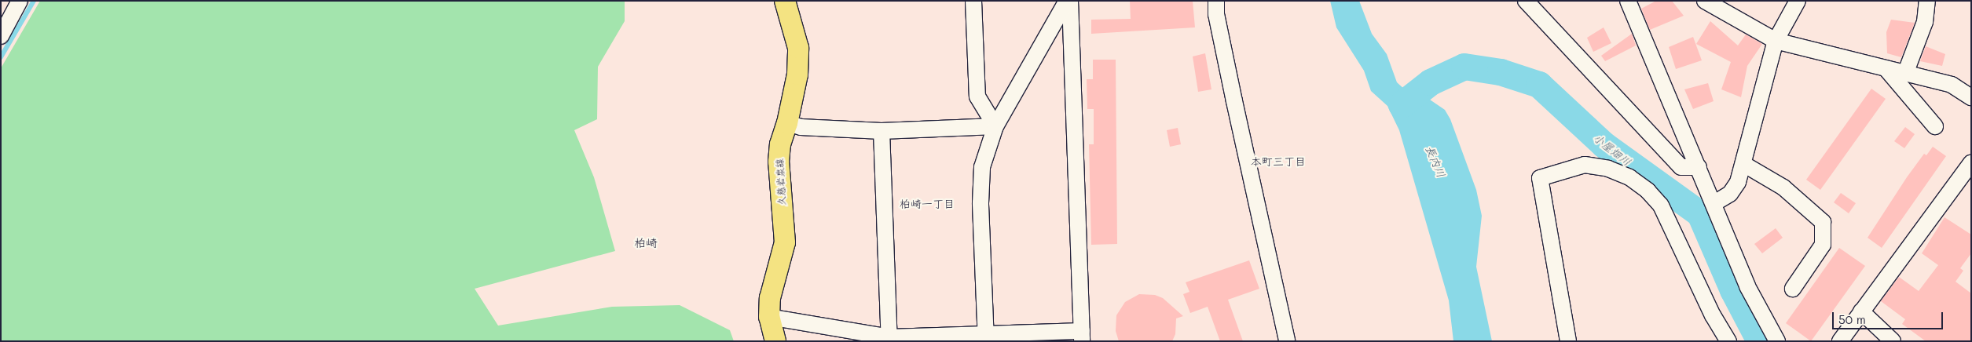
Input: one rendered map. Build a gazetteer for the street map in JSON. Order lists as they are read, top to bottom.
{
  "streets": {
    "main road": ["久慈岩泉線"]
  },
  "districts": ["本町三丁目", "柏崎一丁目", "柏崎"],
  "water": ["小屋畑川", "長内川"],
  "scale_bar": "50 m"
}
